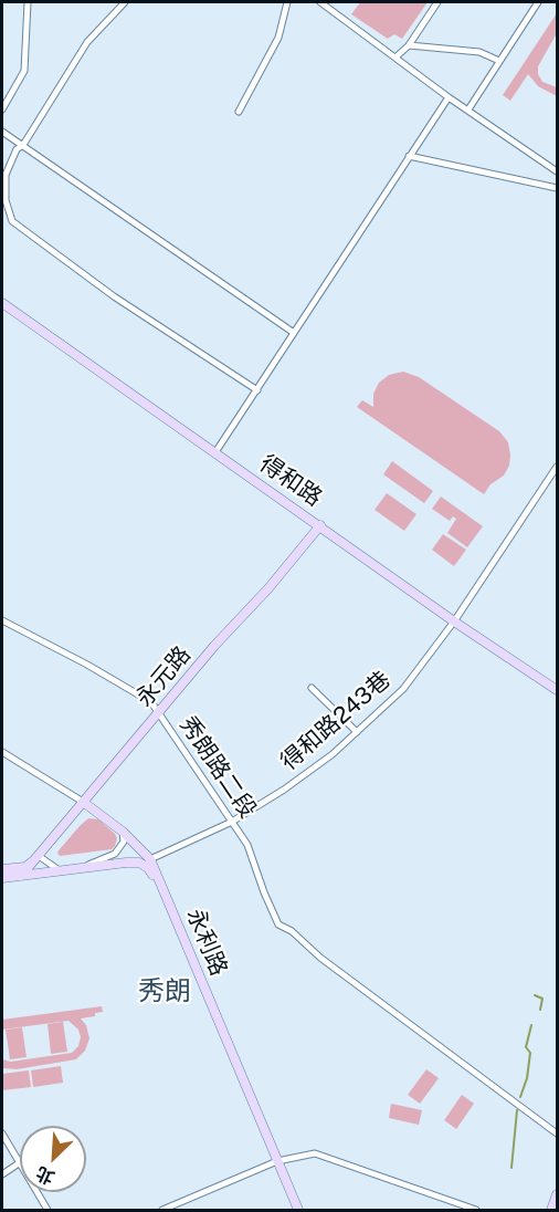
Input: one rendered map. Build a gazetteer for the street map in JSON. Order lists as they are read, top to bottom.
{
  "streets": {
    "street": [
      "得和路",
      "永元路",
      "得和路243巷",
      "秀朗路二段",
      "永利路"
    ]
  },
  "crossings": [
    ["得和路", "永元路"],
    ["得和路", "得和路243巷"],
    ["永元路", "秀朗路二段"],
    ["永元路", "永利路"],
    ["得和路243巷", "秀朗路二段"],
    ["得和路243巷", "永利路"]
  ],
  "districts": ["秀朗"],
  "north": "bottom left"
}
